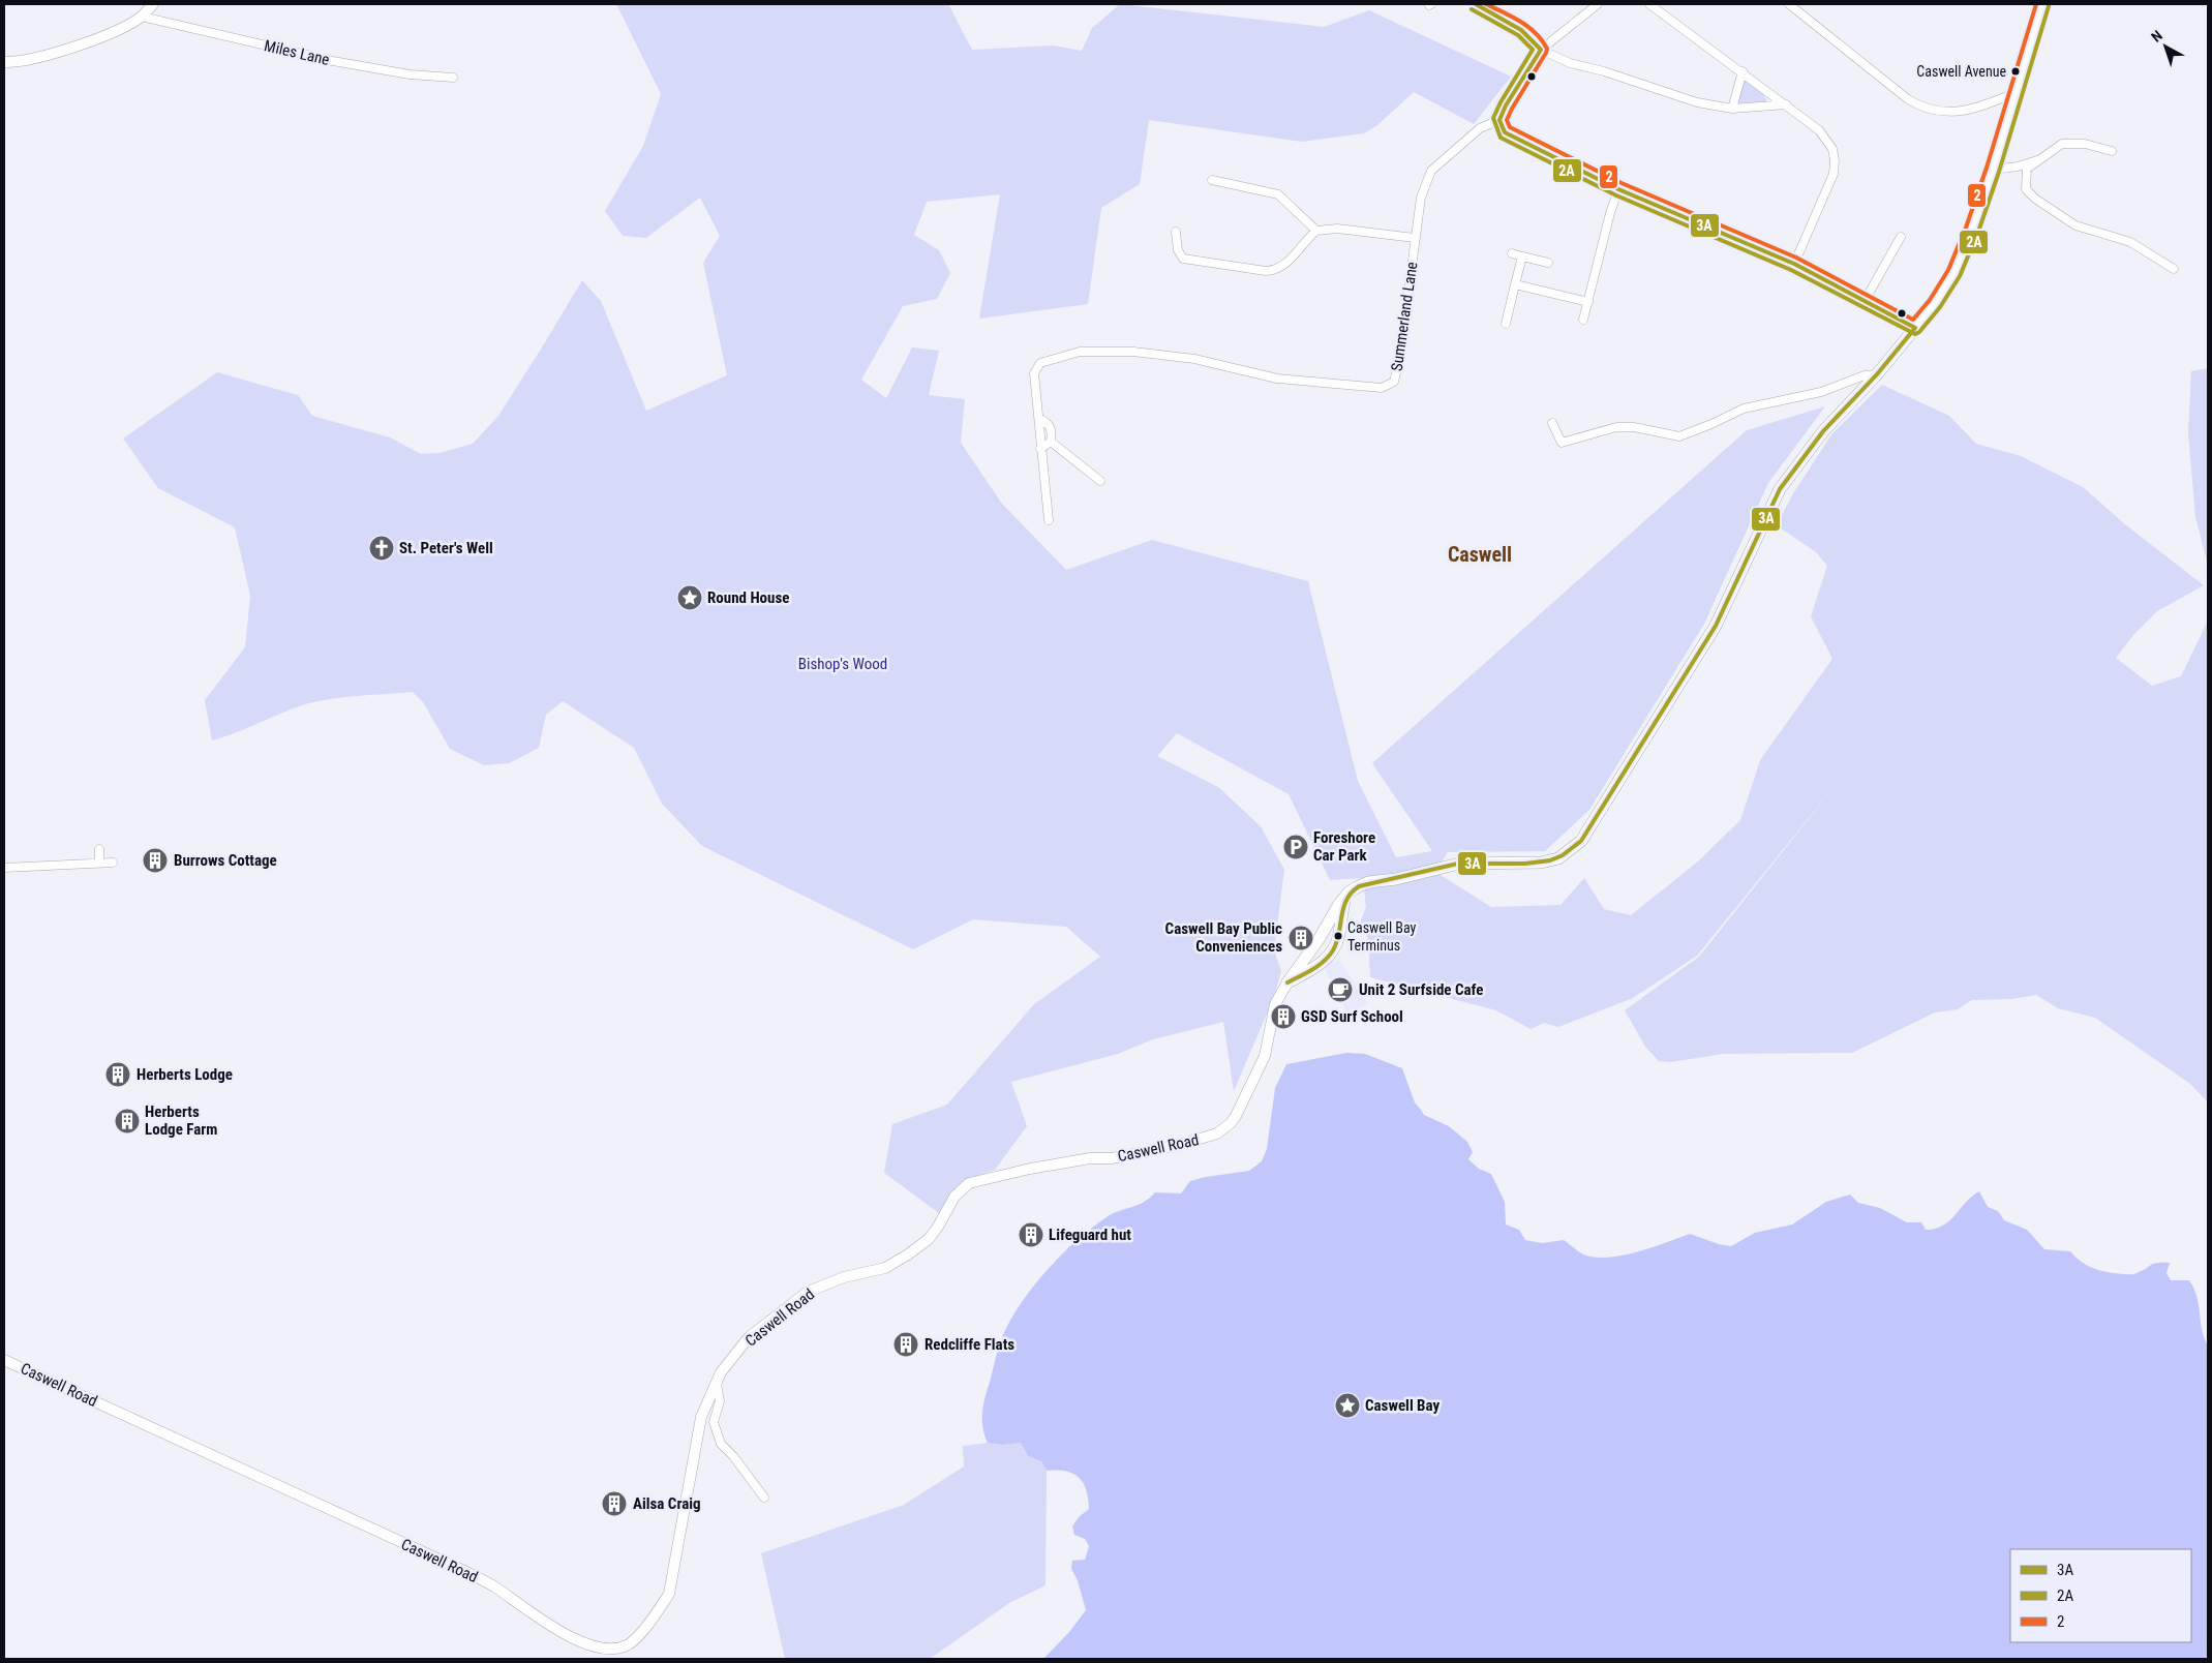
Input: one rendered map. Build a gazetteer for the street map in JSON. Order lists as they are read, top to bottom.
{
  "streets": {
    "main road": ["Caswell Road"],
    "street": ["Miles Lane", "Summerland Lane"]
  },
  "districts": ["Caswell"],
  "parks": ["Bishop's Wood"],
  "places": {
    "other": ["Caswell Avenue", "Caswell Bay Terminus"],
    "church": ["St. Peter's Well"],
    "place": ["Round House", "Caswell Bay"],
    "parking": ["Foreshore Car Park"],
    "building": [
      "Burrows Cottage",
      "Caswell Bay Public Conveniences",
      "GSD Surf School",
      "Herberts Lodge",
      "Herberts Lodge Farm",
      "Lifeguard hut",
      "Redcliffe Flats",
      "Ailsa Craig"
    ],
    "cafe": ["Unit 2 Surfside Cafe"]
  },
  "lines": ["transit line 3A", "transit line 2", "transit line 2A"],
  "legend": ["3A", "2A", "2"],
  "north": "top left"
}
